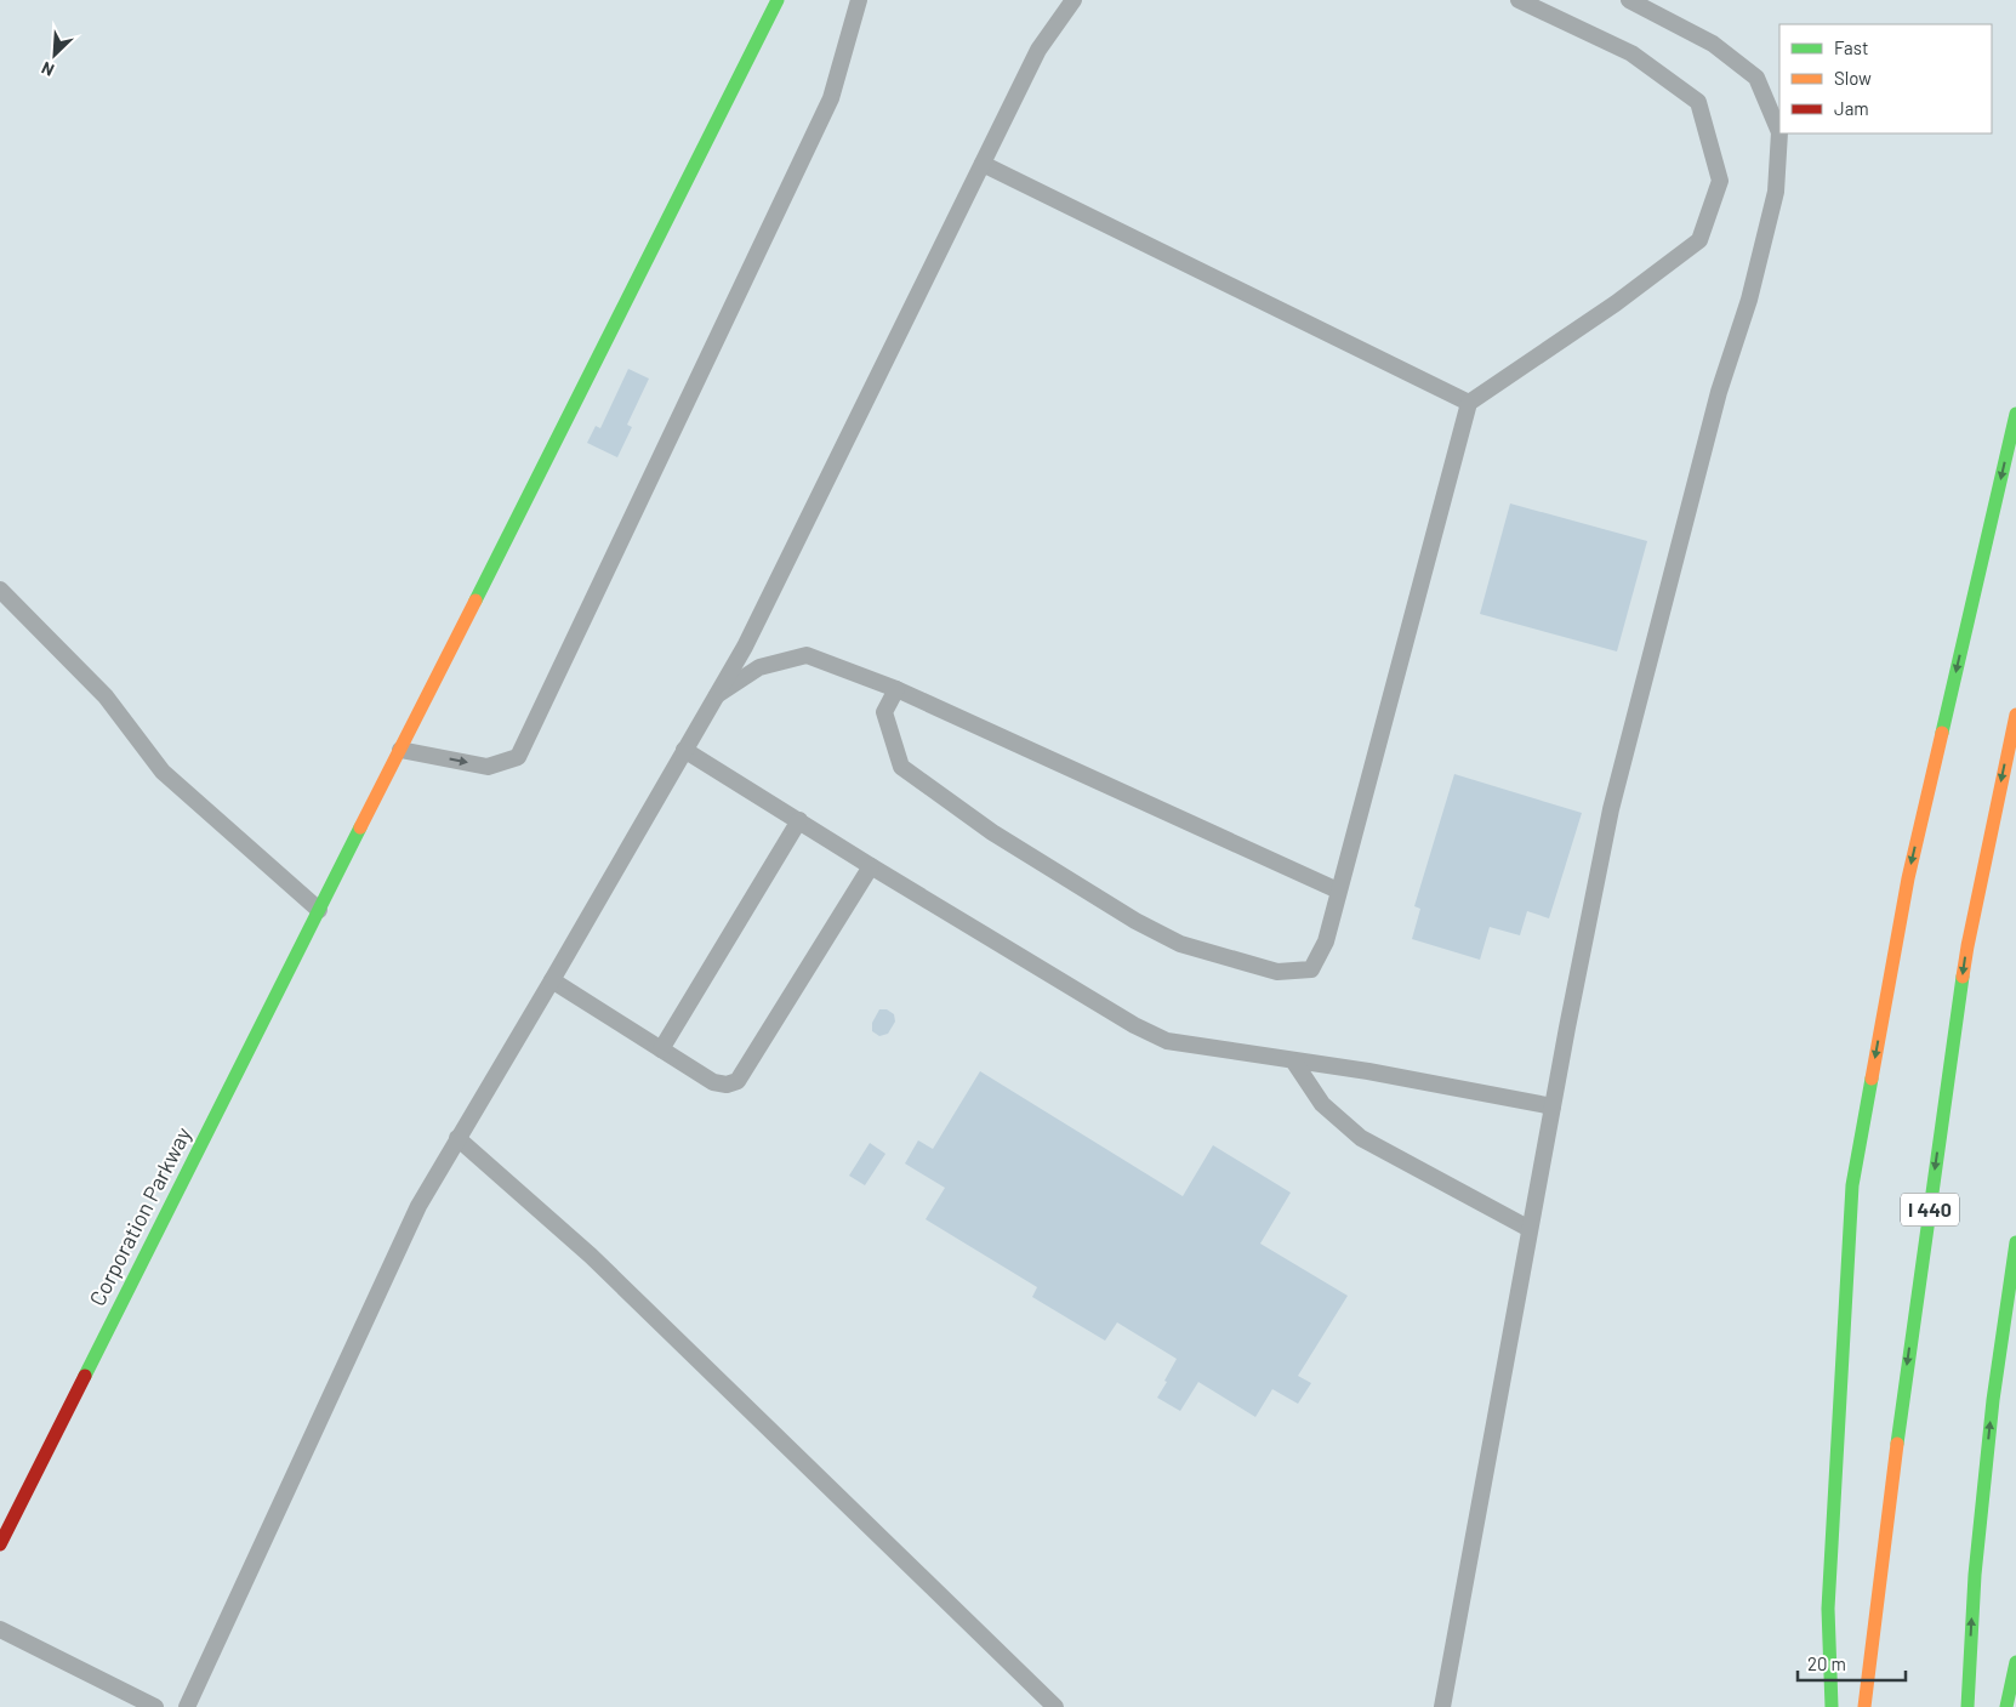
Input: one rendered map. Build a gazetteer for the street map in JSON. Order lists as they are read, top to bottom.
{
  "streets": {
    "main road": ["I 440", "Corporation Parkway"]
  },
  "legend": ["Fast", "Slow", "Jam"],
  "scale_bar": "20 m",
  "north": "bottom left"
}
